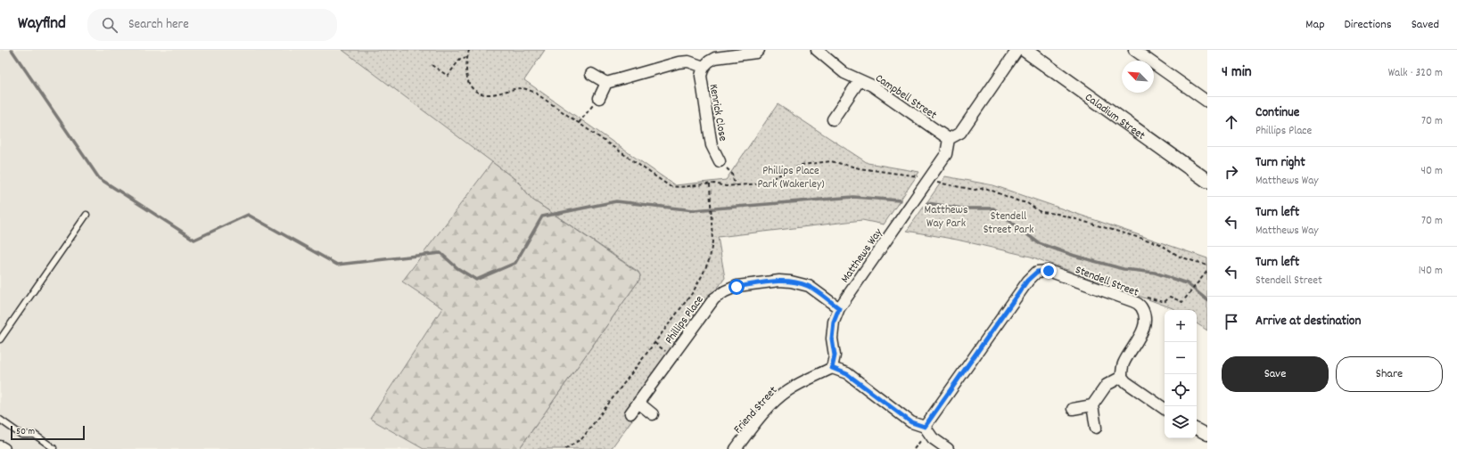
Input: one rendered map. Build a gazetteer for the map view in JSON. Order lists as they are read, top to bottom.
{
  "streets": {
    "street": [
      "Campbell Street",
      "Kenrick Close",
      "Caladium Street",
      "Matthews Way",
      "Stendell Street",
      "Phillips Place",
      "Friend Street"
    ]
  },
  "crossings": [
    ["Campbell Street", "Matthews Way"],
    ["Matthews Way", "Phillips Place"],
    ["Matthews Way", "Friend Street"]
  ],
  "parks": ["Phillips Place Park (Wakerley)", "Matthews Way Park", "Stendell Street Park"],
  "scale_bar": "50 m",
  "north": "top left",
  "page": {
    "header": "Wayfind",
    "search": "Search here",
    "nav": ["Map", "Directions", "Saved"],
    "heading": ["4 min", "Walk · 320 m"],
    "list": [
      ["Continue", "Phillips Place", "70 m"],
      ["Turn right", "Matthews Way", "40 m"],
      ["Turn left", "Matthews Way", "70 m"],
      ["Turn left", "Stendell Street", "140 m"],
      "Arrive at destination"
    ],
    "map_buttons": ["+", "−"],
    "buttons": ["Save", "Share"],
    "scale": "50 m"
  }
}
